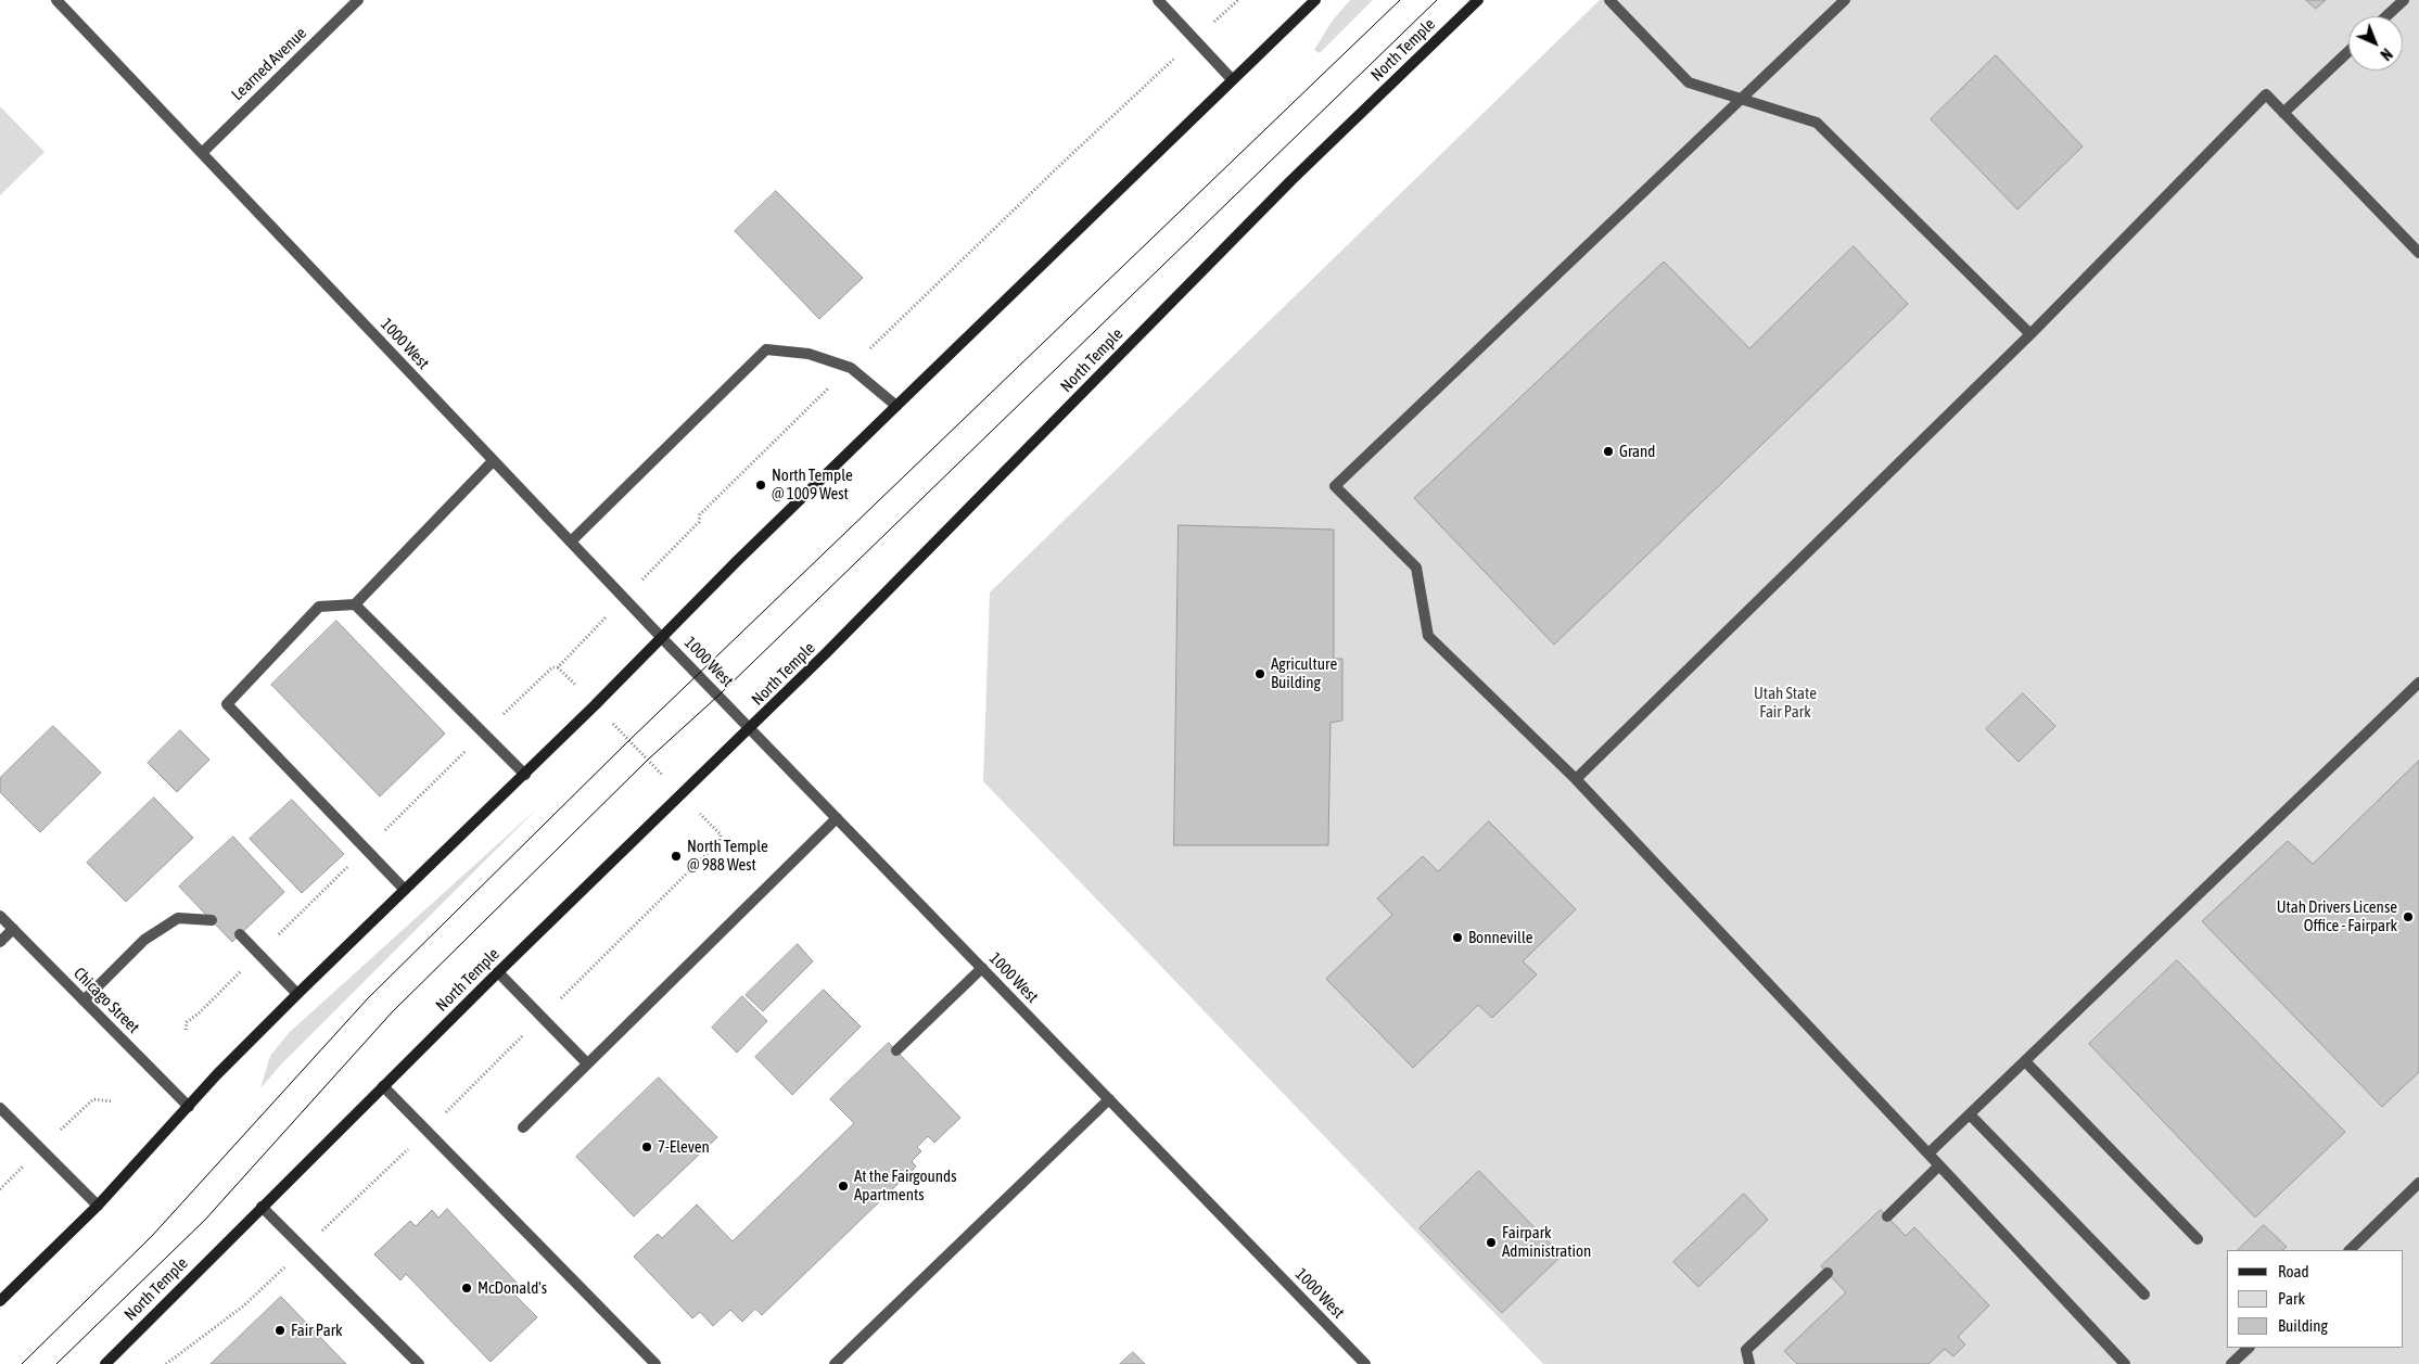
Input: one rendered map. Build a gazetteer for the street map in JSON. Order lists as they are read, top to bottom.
{
  "streets": {
    "main road": ["North Temple"],
    "street": ["Learned Avenue", "1000 West", "Chicago Street"]
  },
  "crossings": [
    ["North Temple", "1000 West"],
    ["Learned Avenue", "1000 West"]
  ],
  "parks": ["Utah State Fair Park"],
  "places": [
    "Grand",
    "North Temple @ 1009 West",
    "Agriculture Building",
    "North Temple @ 988 West",
    "Utah Drivers License Office - Fairpark",
    "Bonneville",
    "7-Eleven",
    "At the Fairgounds Apartments",
    "Fairpark Administration",
    "McDonald's",
    "Fair Park"
  ],
  "legend": ["Road", "Park", "Building"],
  "north": "bottom right"
}
